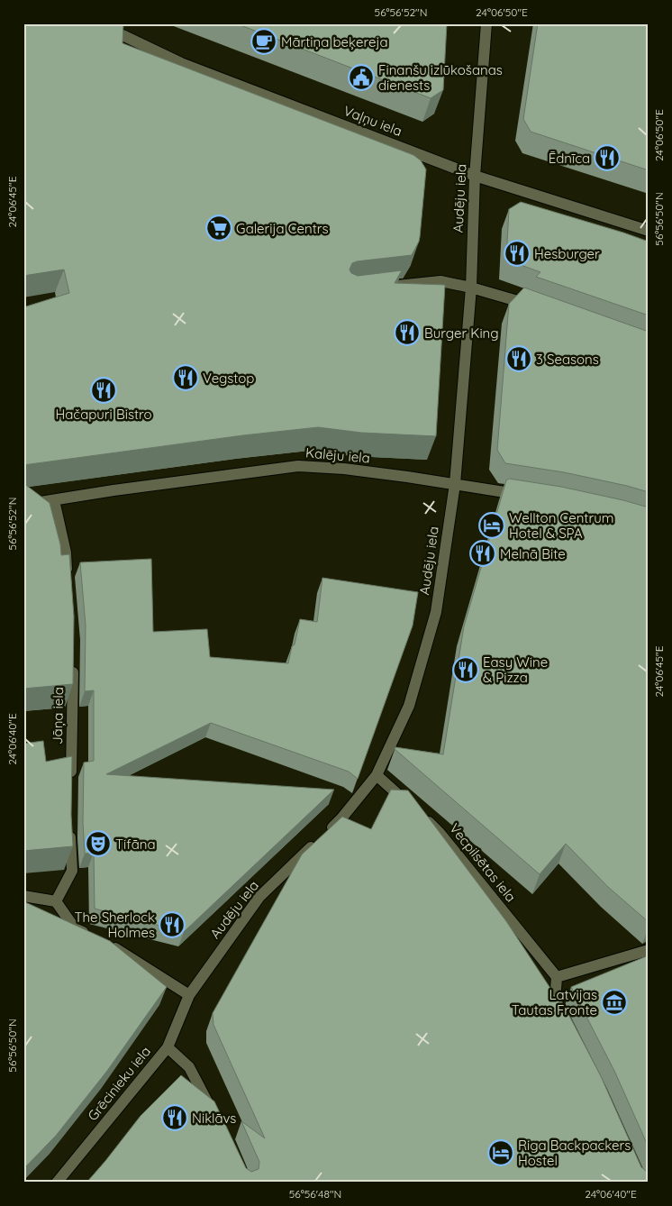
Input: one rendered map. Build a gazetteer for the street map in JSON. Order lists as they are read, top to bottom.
{
  "streets": {
    "street": [
      "Vaļņu iela",
      "Audēju iela",
      "Kalēju iela",
      "Jāņa iela",
      "Vecpilsētas iela",
      "Grēcinieku iela"
    ]
  },
  "crossings": [
    ["Vaļņu iela", "Audēju iela"],
    ["Audēju iela", "Kalēju iela"],
    ["Audēju iela", "Vecpilsētas iela"],
    ["Audēju iela", "Grēcinieku iela"]
  ],
  "places": {
    "cafe": ["Mārtiņa beķereja"],
    "public building": ["Finanšu izlūkošanas dienests"],
    "restaurant": [
      "Ēdnīca",
      "Hesburger",
      "Burger King",
      "3 Seasons",
      "Vegstop",
      "Hačapuri Bistro",
      "Melnā Bite",
      "Easy Wine & Pizza",
      "The Sherlock Holmes",
      "Niklāvs"
    ],
    "supermarket": ["Galerija Centrs"],
    "hotel": ["Wellton Centrum Hotel & SPA", "Riga Backpackers Hostel"],
    "theatre": ["Tifāna"],
    "museum": ["Latvijas Tautas Fronte"]
  },
  "coordinates": [
    "56°56'52\"N",
    "24°06'50\"E",
    "24°06'45\"E",
    "56°56'50\"N",
    "24°06'40\"E",
    "56°56'48\"N"
  ]
}
